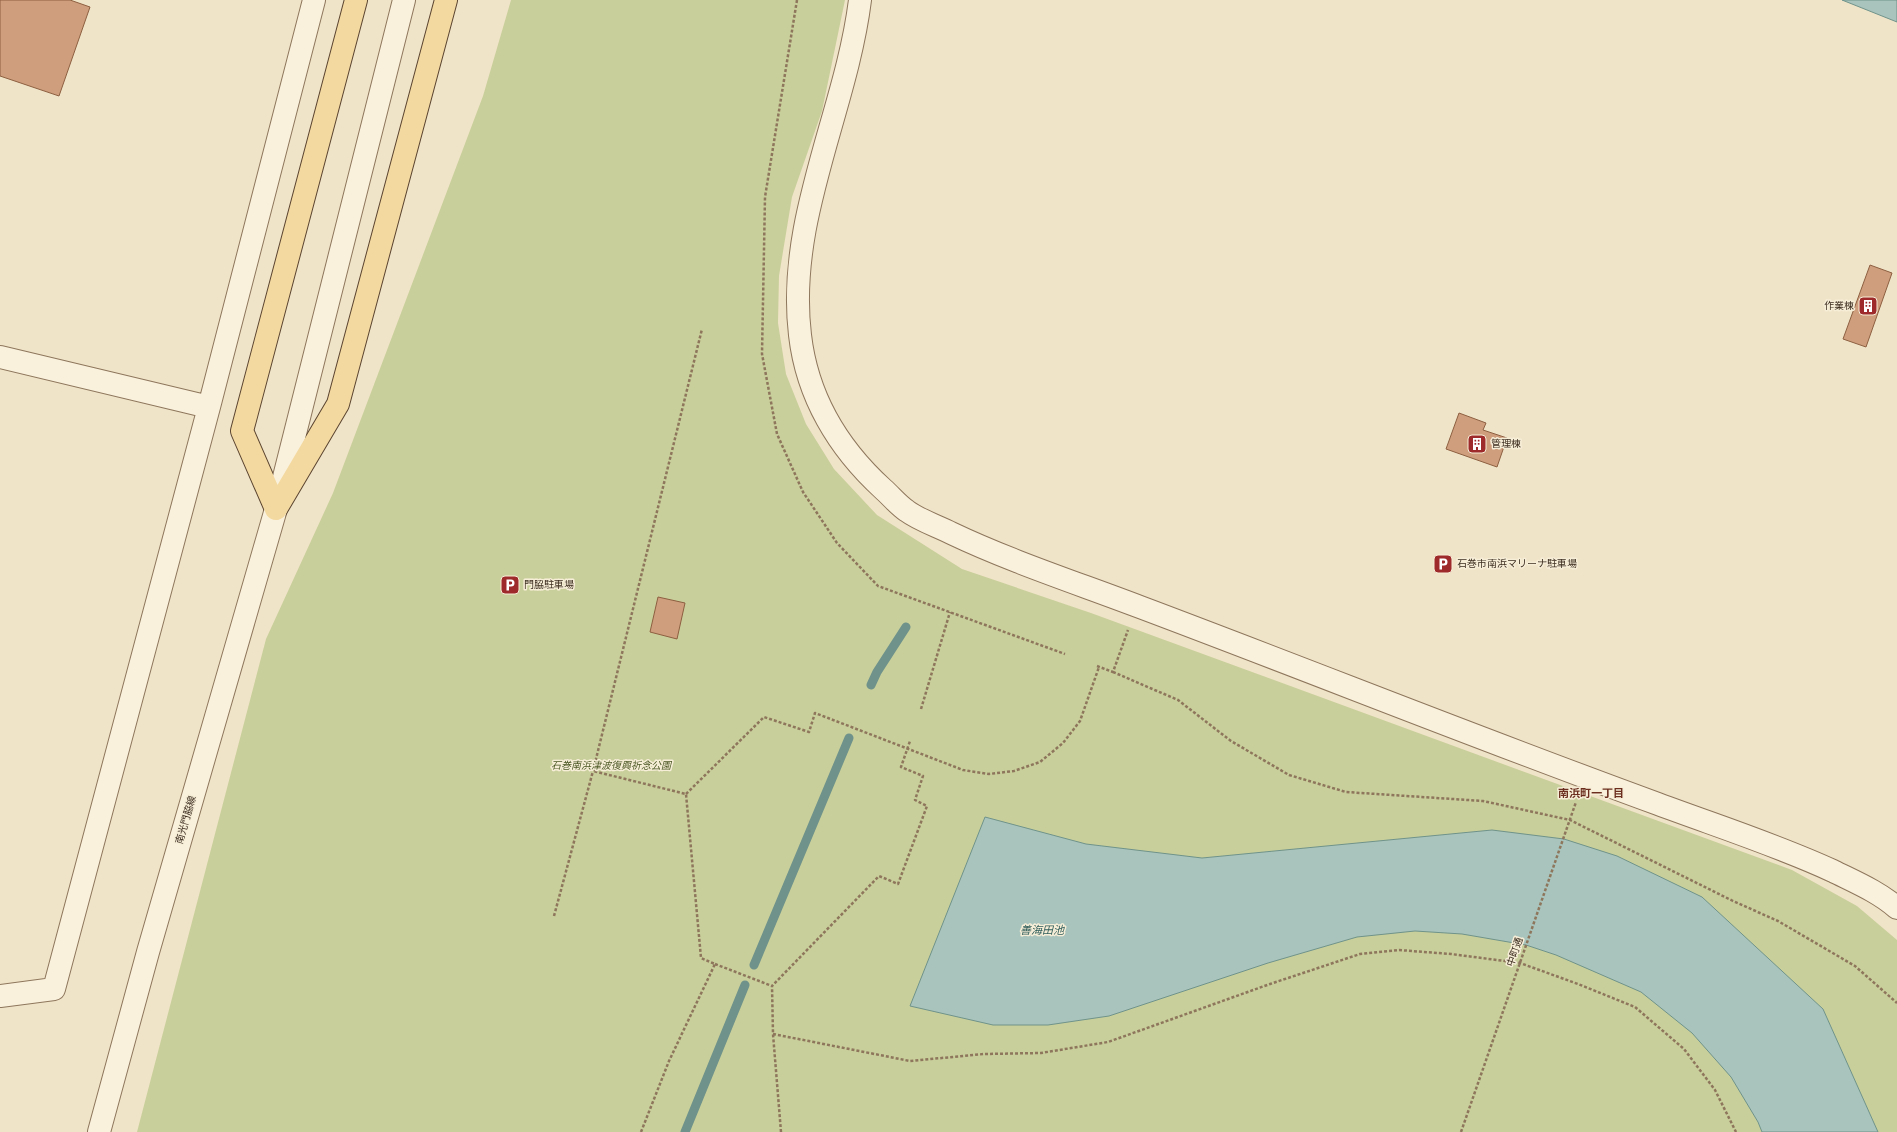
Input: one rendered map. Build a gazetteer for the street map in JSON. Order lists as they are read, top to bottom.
{
  "streets": {
    "street": ["南光門脇線"],
    "path": ["中町通"]
  },
  "districts": ["南浜町一丁目"],
  "water": ["善海田池"],
  "parks": ["石巻南浜津波復興祈念公園"],
  "places": {
    "building": ["作業棟", "管理棟"],
    "parking": ["石巻市南浜マリーナ駐車場", "門脇駐車場"]
  }
}
